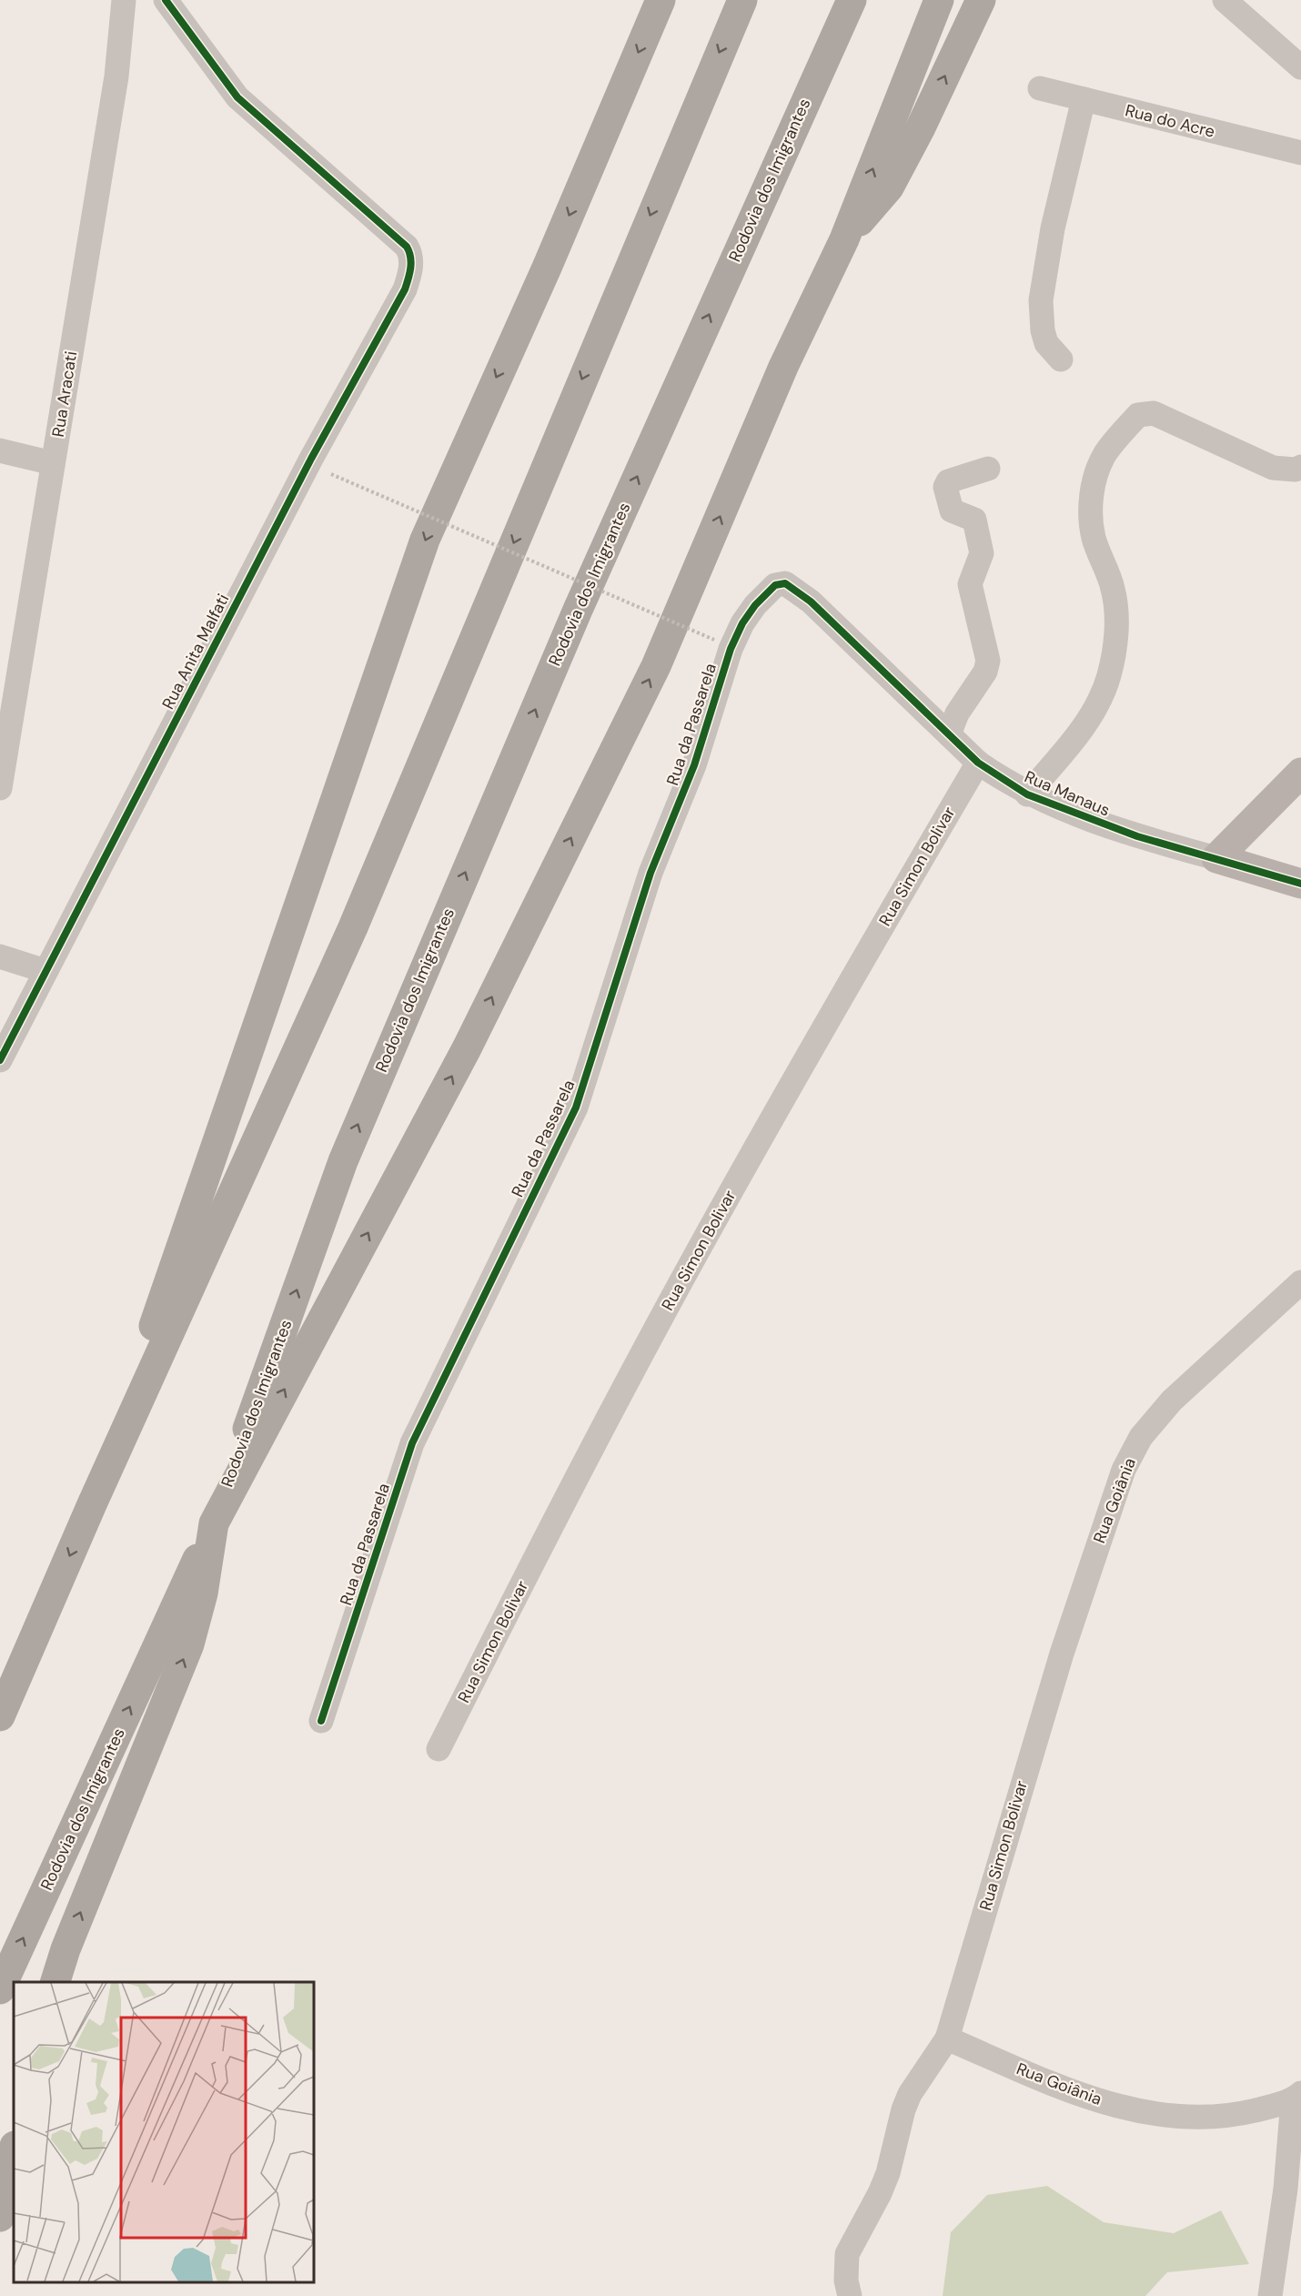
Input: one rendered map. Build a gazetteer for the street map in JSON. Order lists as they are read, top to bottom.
{
  "streets": {
    "highway": ["Rodovia dos Imigrantes"],
    "street": [
      "Rua do Acre",
      "Rua Aracati",
      "Rua Anita Malfati",
      "Rua da Passarela",
      "Rua Manaus",
      "Rua Simon Bolivar",
      "Rua Goiânia"
    ]
  },
  "crossings": [
    ["Rua da Passarela", "Rua Manaus"],
    ["Rua Manaus", "Rua Simon Bolivar"],
    ["Rua Simon Bolivar", "Rua Goiânia"]
  ]
}
